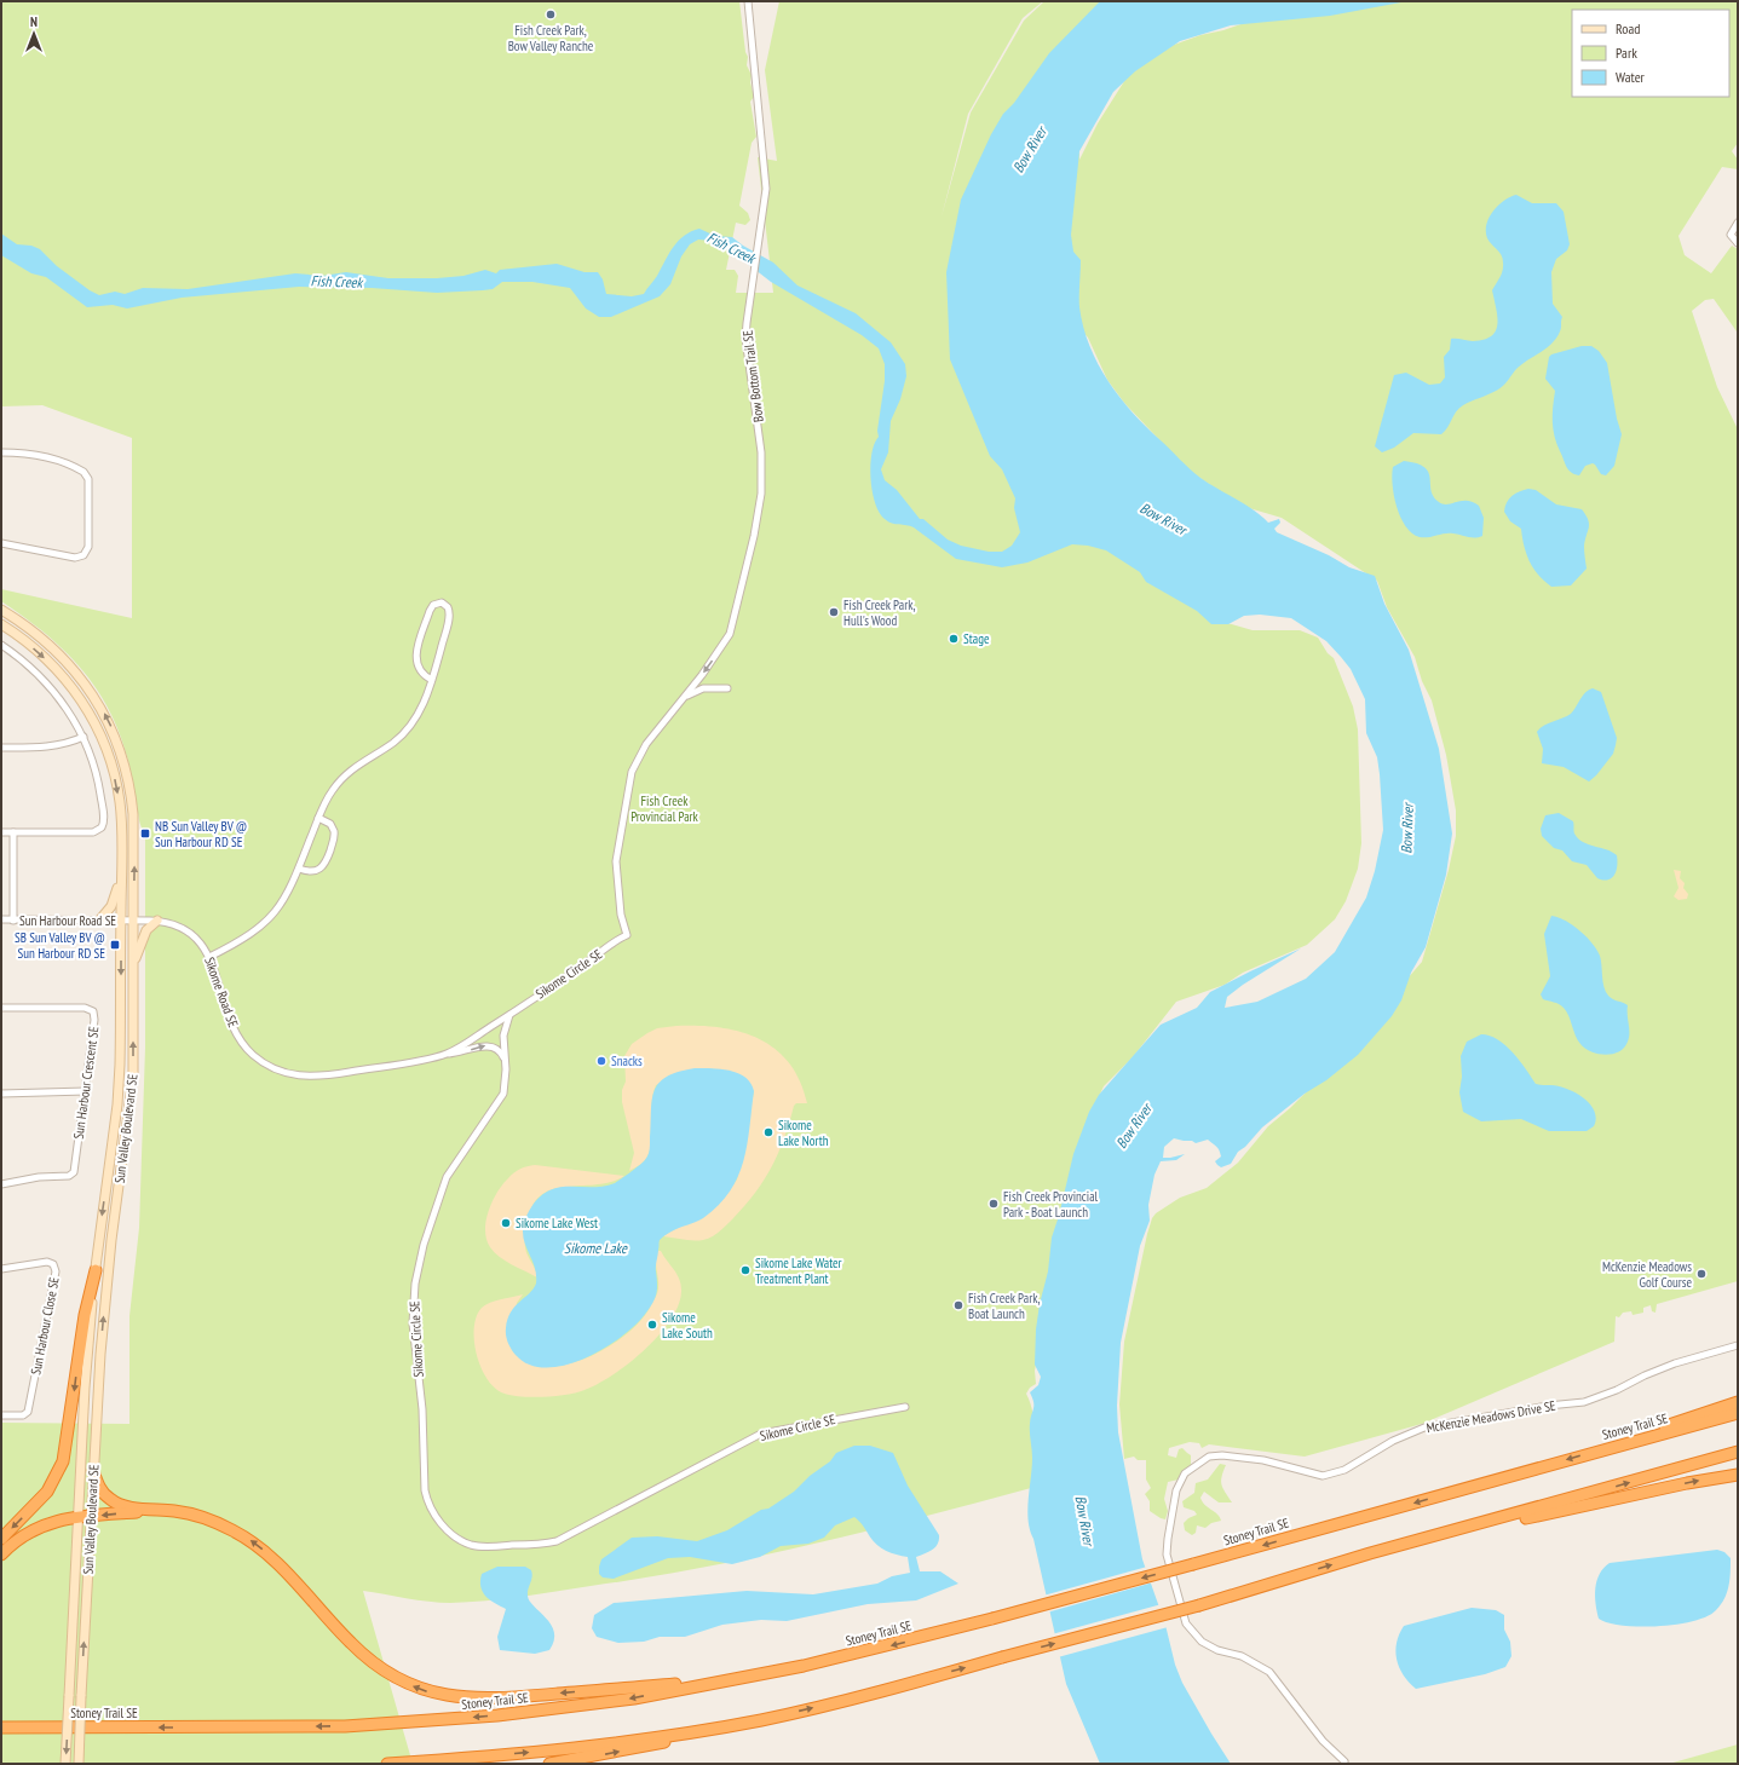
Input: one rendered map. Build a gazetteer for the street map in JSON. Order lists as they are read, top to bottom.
{
  "streets": {
    "highway": ["Stoney Trail SE"],
    "main road": ["Sun Valley Boulevard SE"],
    "street": [
      "Bow Bottom Trail SE",
      "Sun Harbour Road SE",
      "Sikome Circle SE",
      "Sikome Road SE",
      "Sun Harbour Crescent SE",
      "Sun Harbour Close SE",
      "McKenzie Meadows Drive SE"
    ]
  },
  "crossings": [
    ["Bow Bottom Trail SE", "Sikome Circle SE"],
    ["Sun Harbour Road SE", "Sikome Road SE"],
    ["Sun Harbour Road SE", "Sun Valley Boulevard SE"],
    ["Sikome Circle SE", "Sikome Road SE"],
    ["Sikome Road SE", "Sun Valley Boulevard SE"]
  ],
  "water": ["Bow River", "Fish Creek", "Sikome Lake"],
  "parks": ["Fish Creek Provincial Park"],
  "places": {
    "other": [
      "Fish Creek Park, Bow Valley Ranche",
      "Fish Creek Park, Hull's Wood",
      "Stage",
      "Snacks",
      "Sikome Lake North",
      "Fish Creek Provincial Park - Boat Launch",
      "Sikome Lake West",
      "Sikome Lake Water Treatment Plant",
      "McKenzie Meadows Golf Course",
      "Fish Creek Park, Boat Launch",
      "Sikome Lake South"
    ],
    "transit": ["NB Sun Valley BV @ Sun Harbour RD SE", "SB Sun Valley BV @ Sun Harbour RD SE"]
  },
  "legend": ["Road", "Park", "Water"],
  "north": "top"
}
